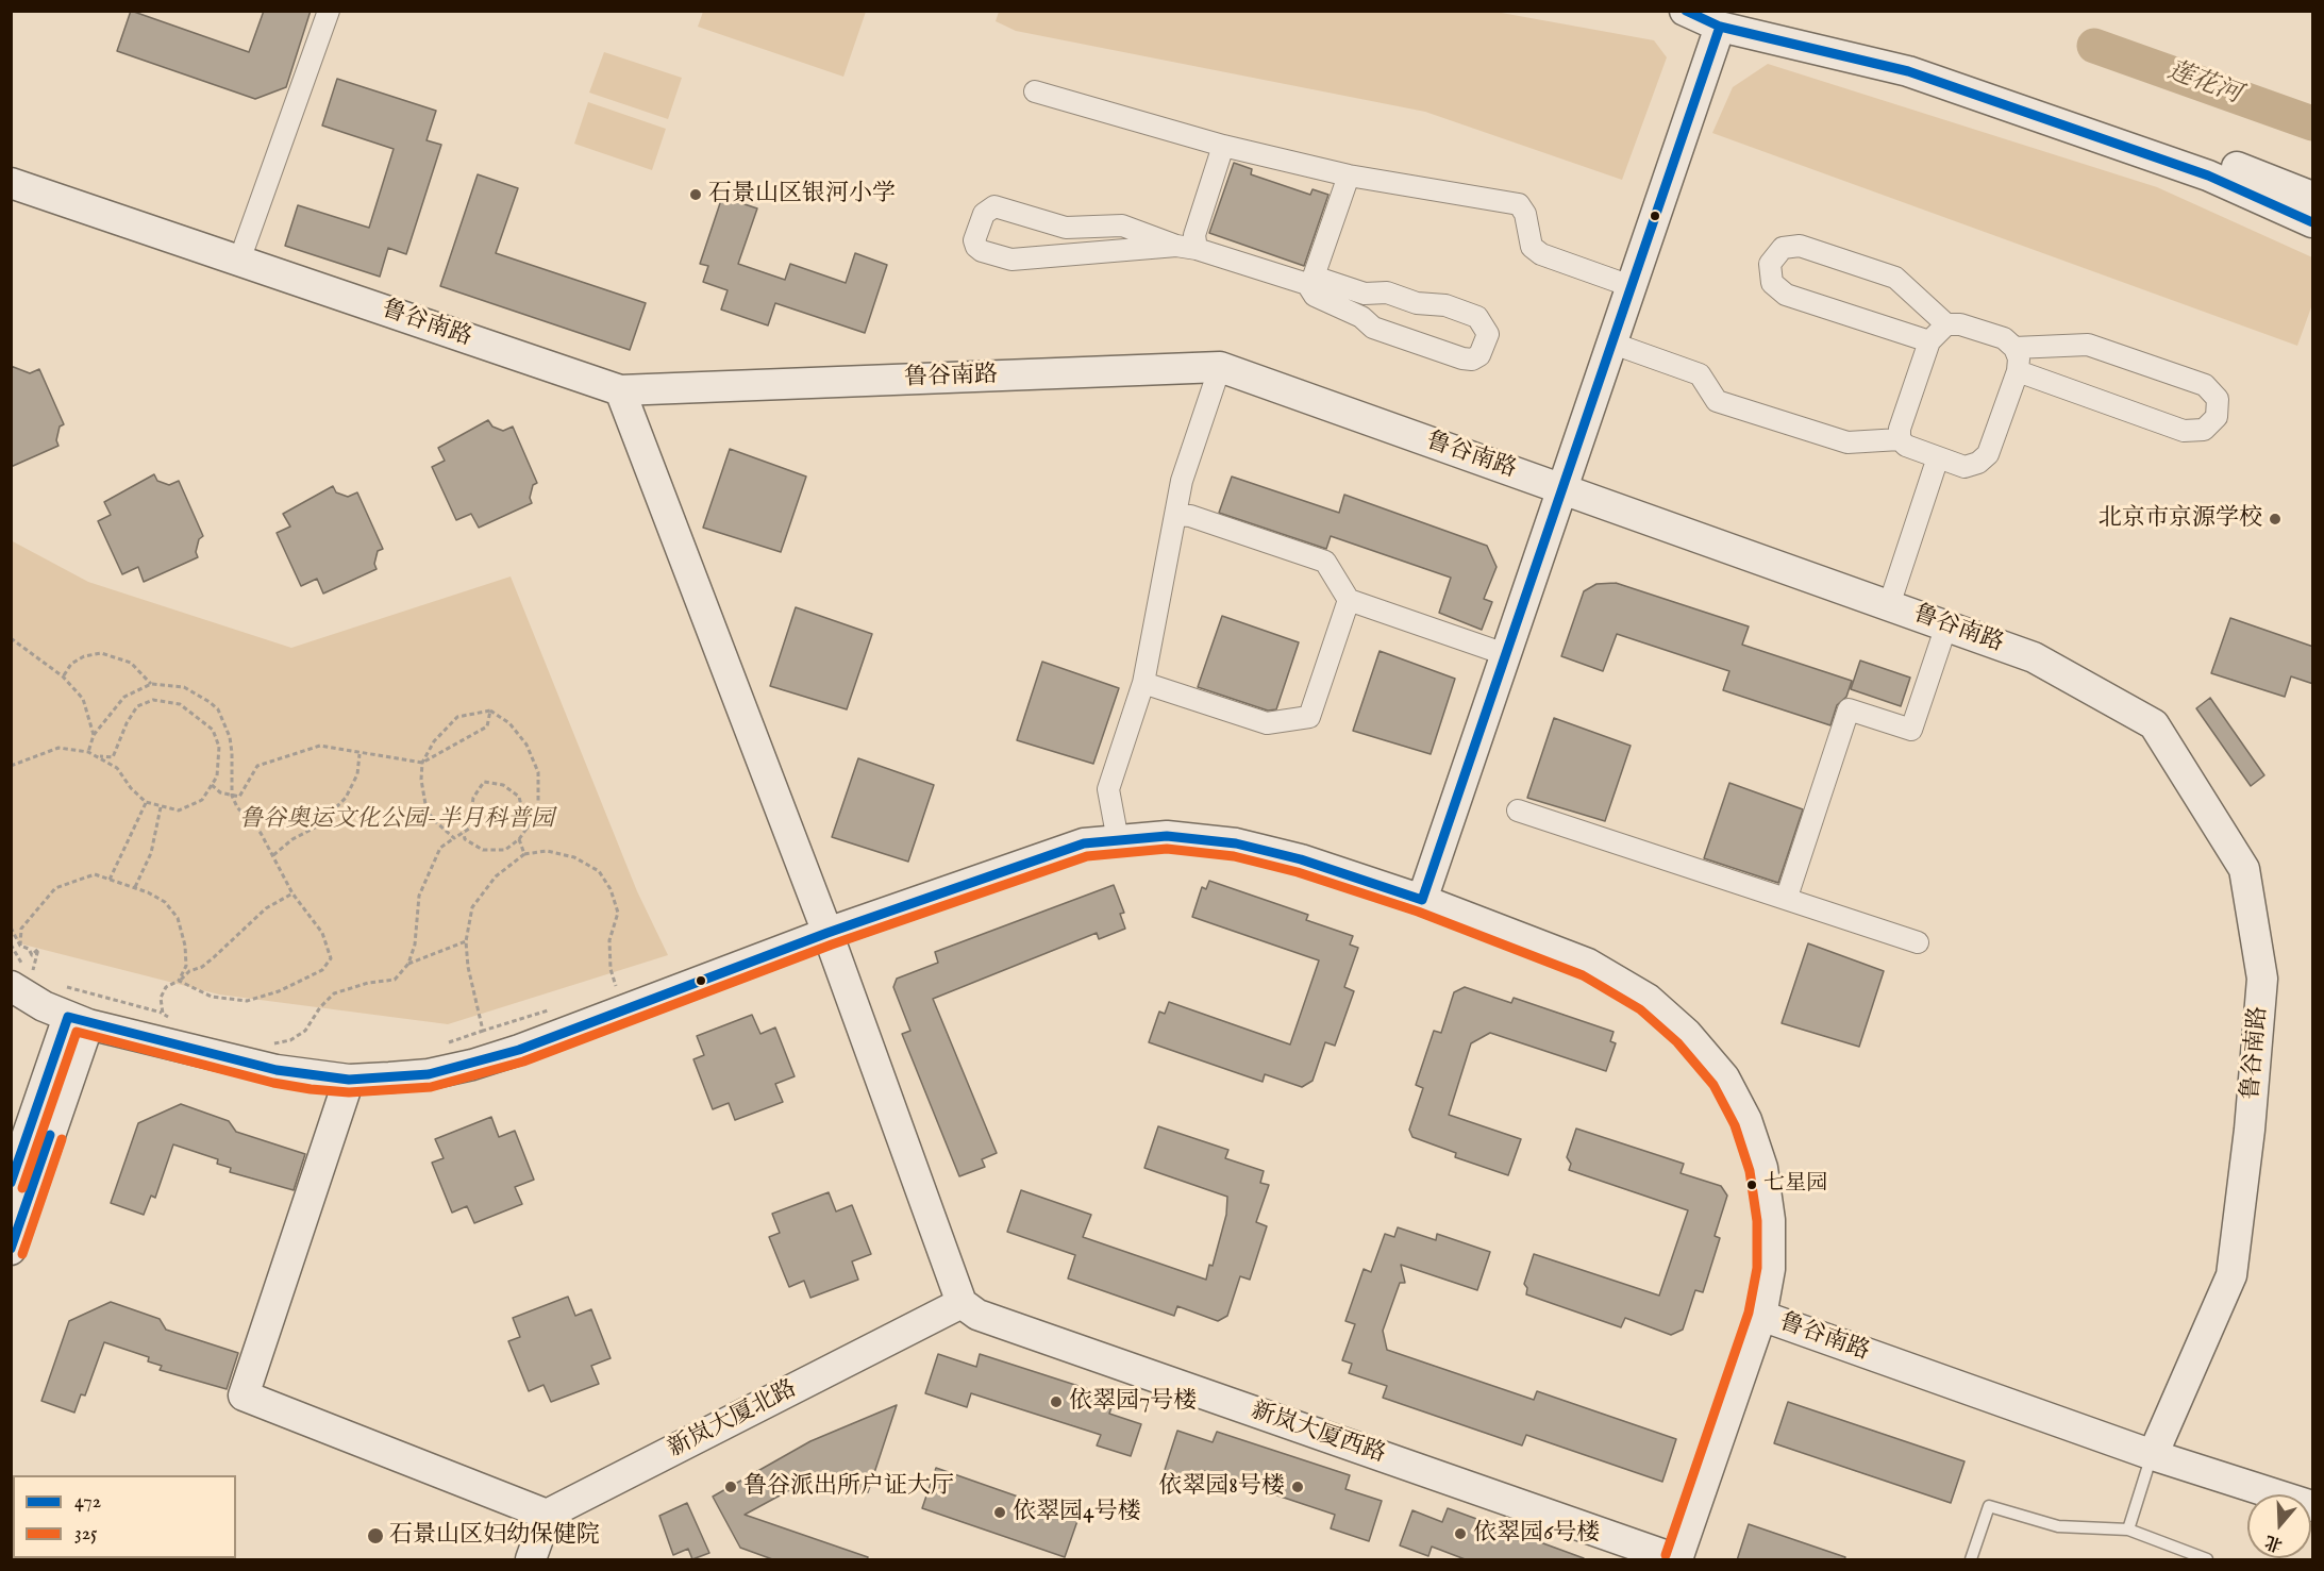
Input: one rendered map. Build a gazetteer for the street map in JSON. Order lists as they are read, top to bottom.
{
  "streets": {
    "street": ["鲁谷南路", "新岚大厦北路", "新岚大厦西路"]
  },
  "crossings": [
    ["新岚大厦北路", "新岚大厦西路"]
  ],
  "water": ["莲花河"],
  "parks": ["鲁谷奥运文化公园-半月科普园"],
  "places": [
    "石景山区银河小学",
    "北京市京源学校",
    "七星园",
    "依翠园7号楼",
    "鲁谷派出所户证大厅",
    "依翠园8号楼",
    "依翠园4号楼",
    "依翠园6号楼",
    "石景山区妇幼保健院"
  ],
  "lines": ["transit line 472", "transit line 325"],
  "legend": ["472", "325"],
  "north": "bottom"
}
